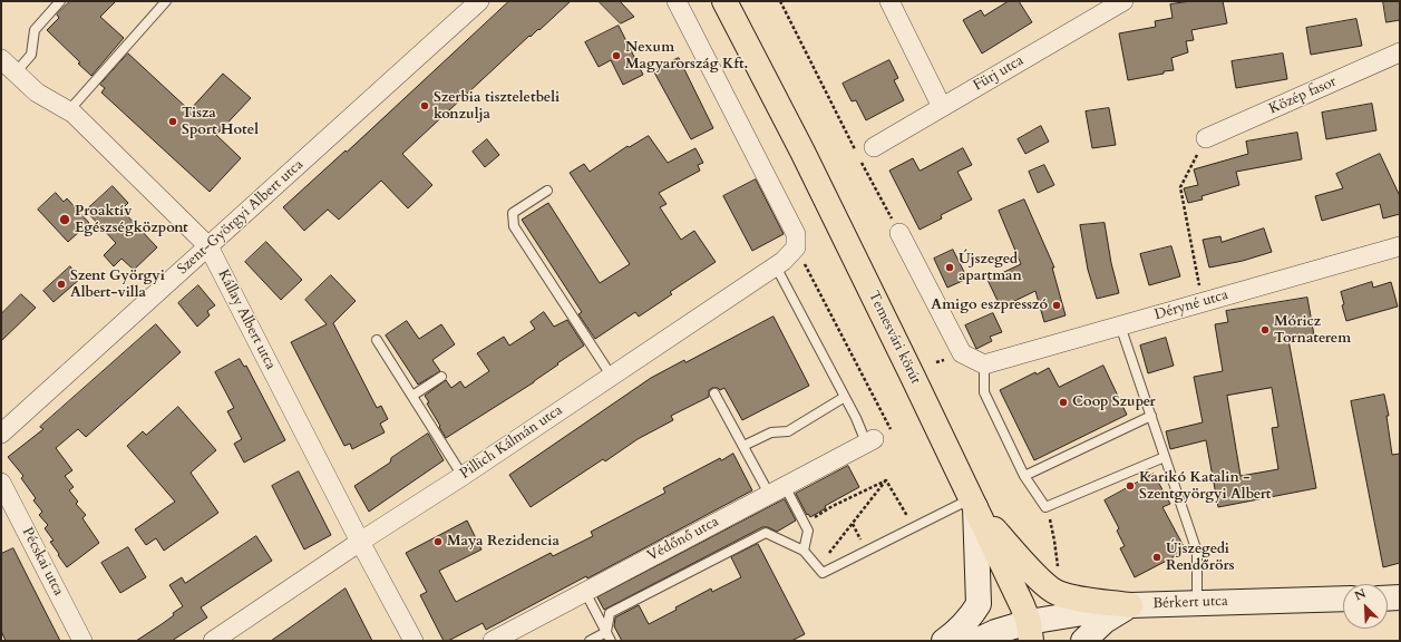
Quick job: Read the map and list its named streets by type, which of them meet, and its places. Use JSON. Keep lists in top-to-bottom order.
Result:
{
  "streets": {
    "main road": ["Temesvári körút"],
    "street": [
      "Fürj utca",
      "Közép fasor",
      "Szent-Györgyi Albert utca",
      "Déryné utca",
      "Kállay Albert utca",
      "Pillich Kálmán utca",
      "Védőnő utca",
      "Pécskai utca",
      "Bérkert utca"
    ]
  },
  "crossings": [
    ["Szent-Györgyi Albert utca", "Kállay Albert utca"],
    ["Kállay Albert utca", "Pillich Kálmán utca"],
    ["Temesvári körút", "Bérkert utca"]
  ],
  "places": [
    "Nexum Magyarország Kft.",
    "Szerbia tiszteletbeli konzulja",
    "Tisza Sport Hotel",
    "Proaktív Egészségközpont",
    "Újszeged apartman",
    "Szent Györgyi Albert-villa",
    "Amigo eszpresszó",
    "Móricz Tornaterem",
    "Coop Szuper",
    "Karikó Katalin - Szentgyörgyi Albert",
    "Maya Rezidencia",
    "Újszegedi Rendőrörs"
  ],
  "north": "top left"
}
